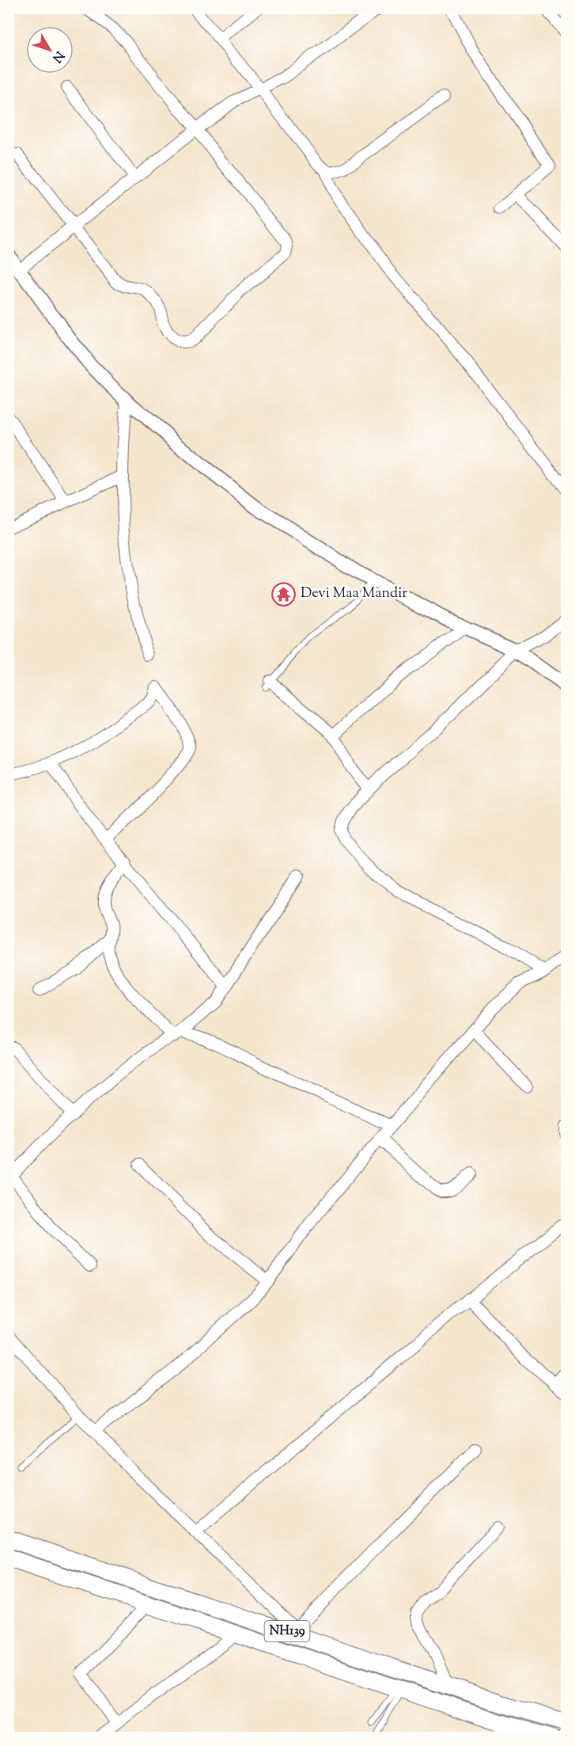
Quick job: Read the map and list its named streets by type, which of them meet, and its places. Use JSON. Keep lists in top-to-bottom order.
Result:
{
  "streets": {
    "highway": ["NH139"]
  },
  "places": {
    "temple": ["Devi Maa Mandir"]
  },
  "north": "bottom right"
}
